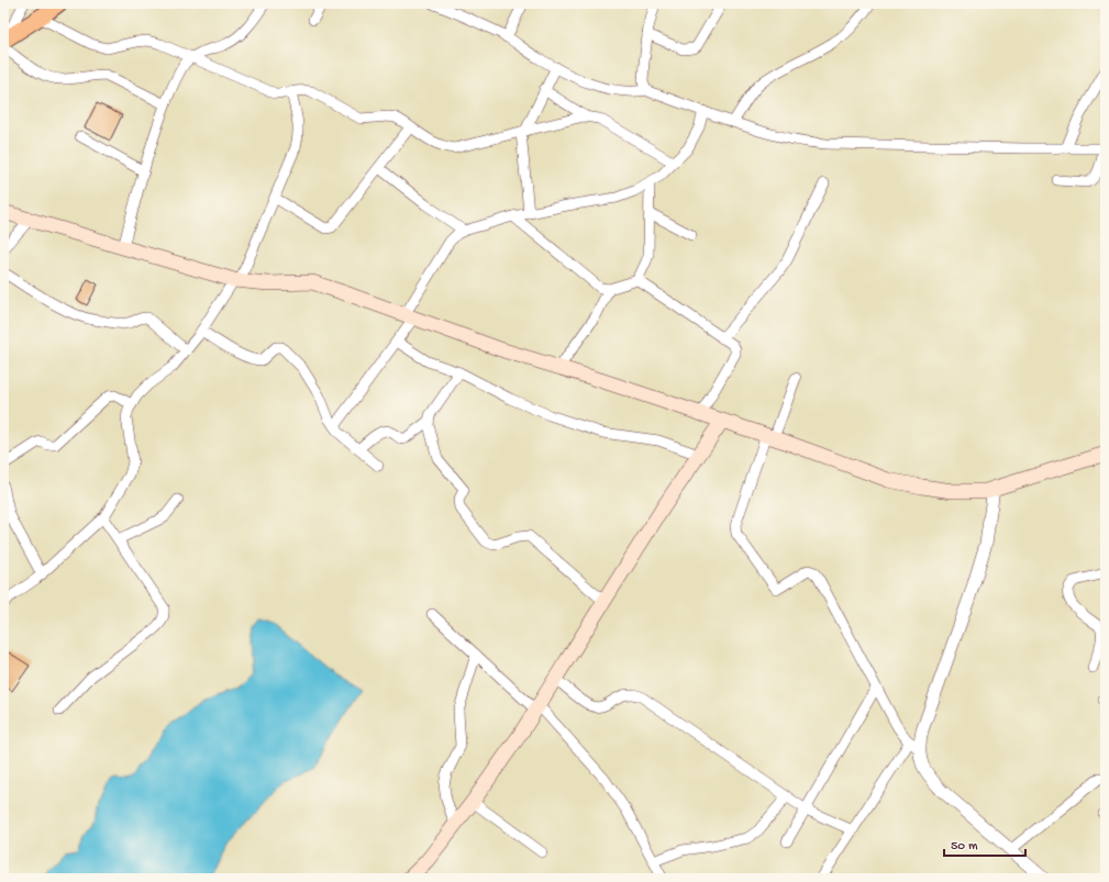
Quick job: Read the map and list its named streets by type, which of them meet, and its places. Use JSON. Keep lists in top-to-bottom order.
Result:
{
  "scale_bar": "50 m"
}
